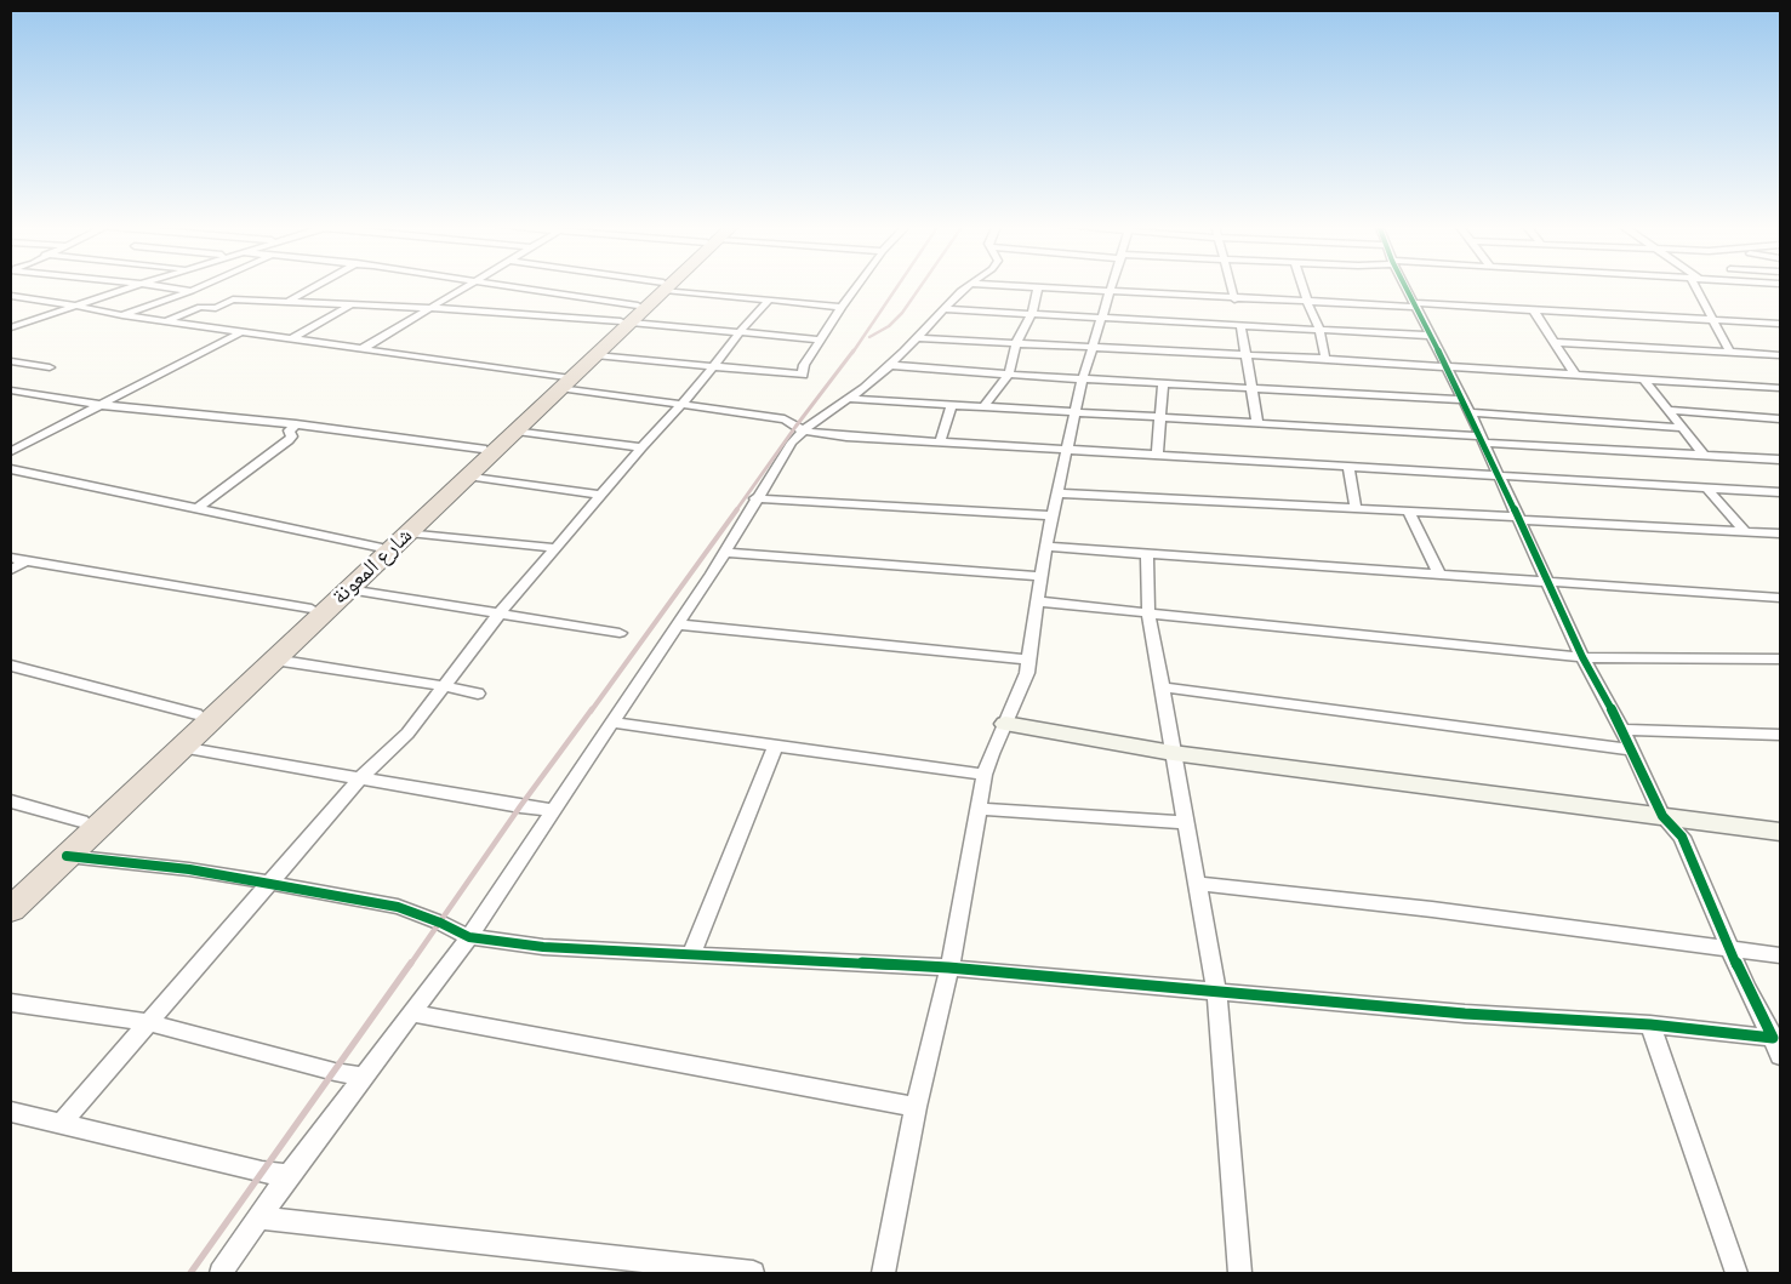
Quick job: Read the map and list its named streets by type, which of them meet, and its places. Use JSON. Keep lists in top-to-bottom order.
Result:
{
  "streets": {
    "highway": ["شارع المعونة"]
  }
}
